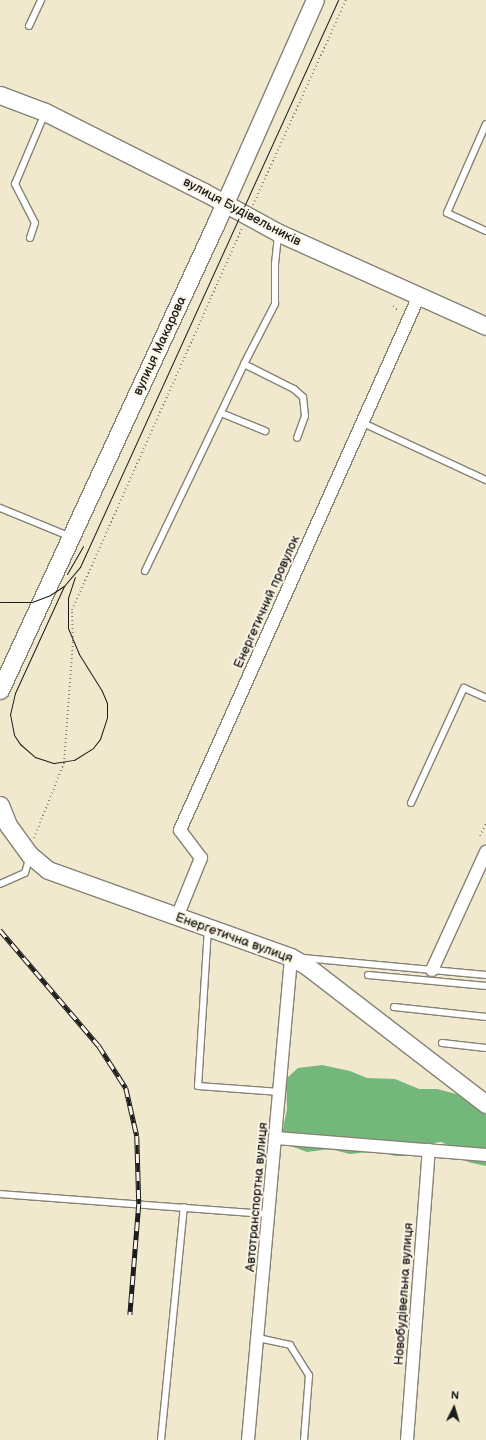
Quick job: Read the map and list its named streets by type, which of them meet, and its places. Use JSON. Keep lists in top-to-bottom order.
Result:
{
  "streets": {
    "main road": ["вулиця Будівельників", "вулиця Макарова", "Енергетична вулиця"],
    "street": ["Енергетичний провулок", "Автотранспортна вулиця", "Новобудівельна вулиця"]
  },
  "crossings": [
    ["вулиця Будівельників", "вулиця Макарова"],
    ["вулиця Будівельників", "Енергетичний провулок"],
    ["Енергетичний провулок", "Енергетична вулиця"],
    ["Енергетична вулиця", "Автотранспортна вулиця"]
  ],
  "north": "top"
}
